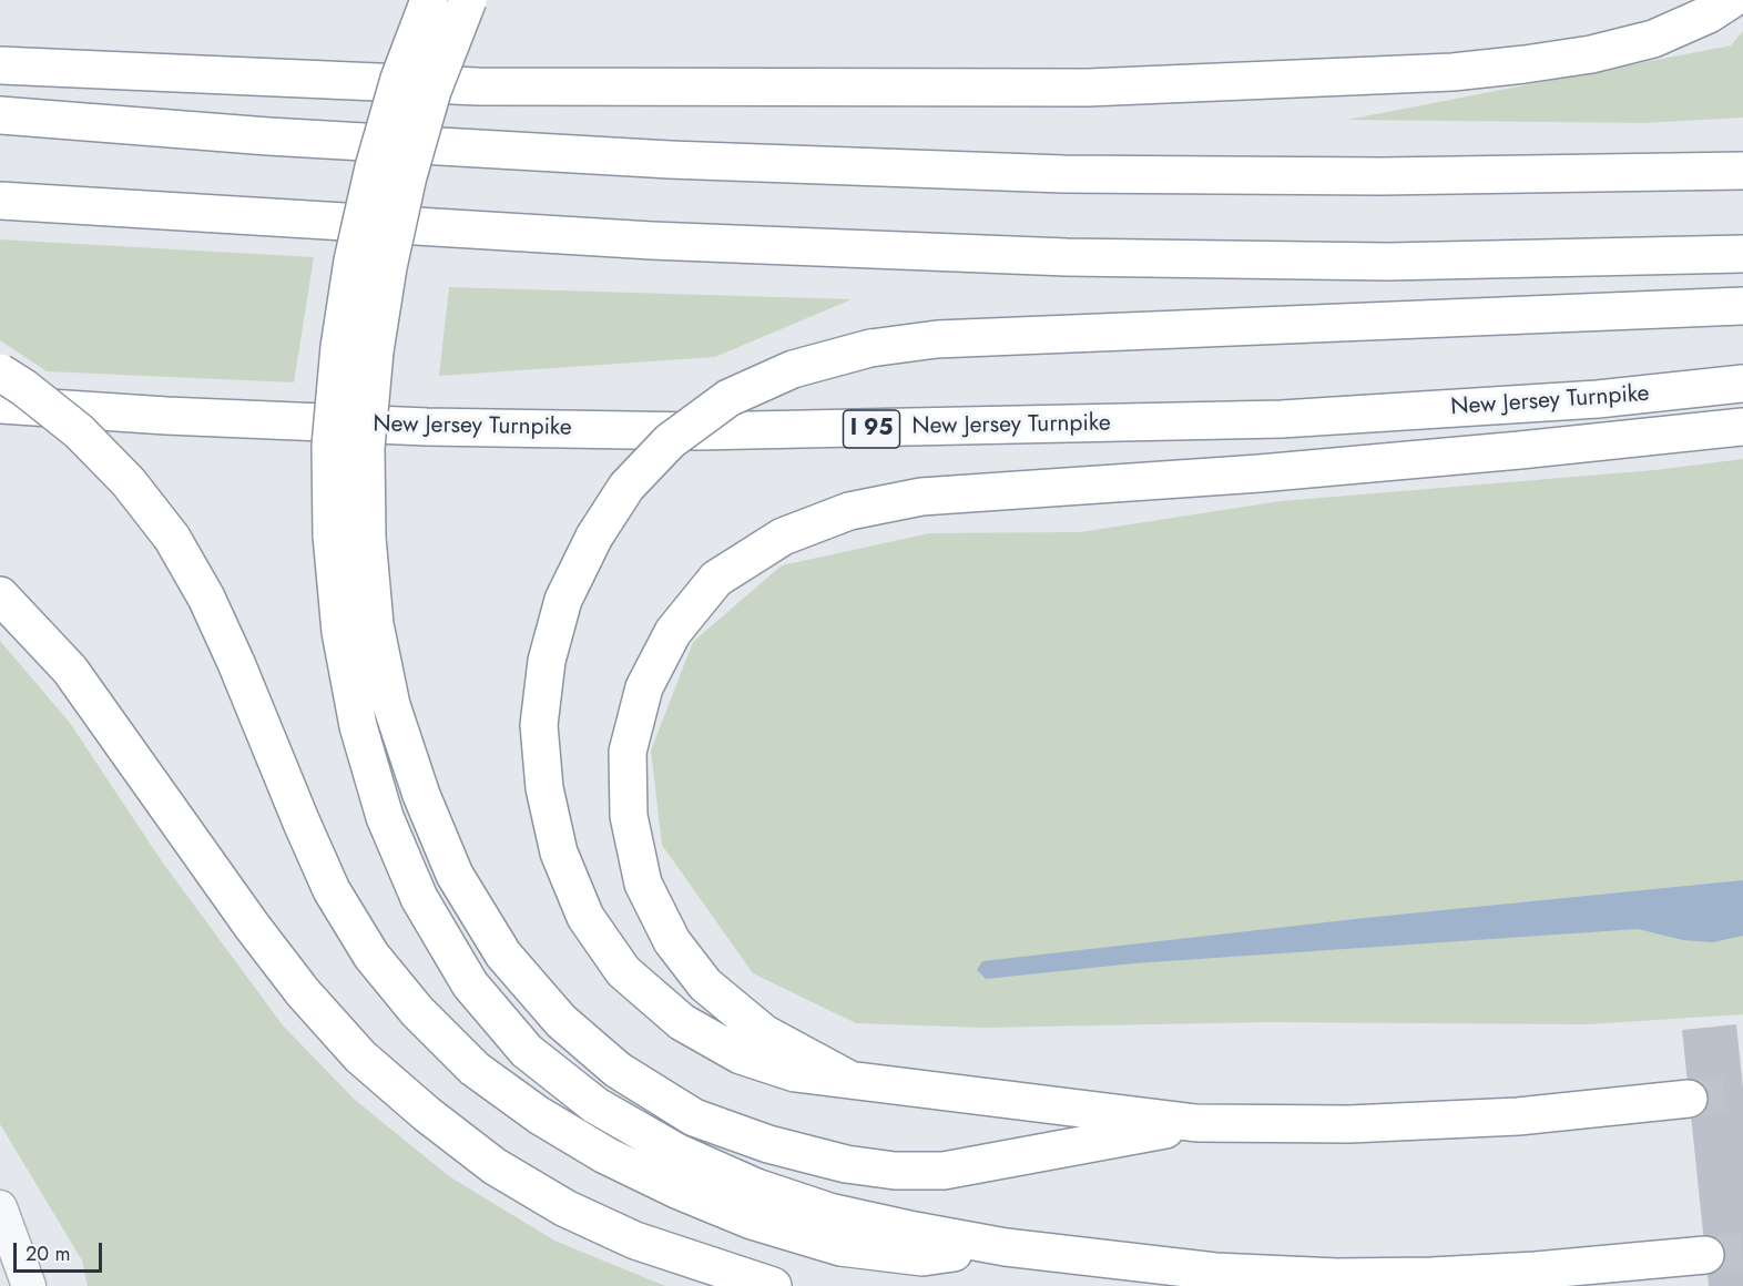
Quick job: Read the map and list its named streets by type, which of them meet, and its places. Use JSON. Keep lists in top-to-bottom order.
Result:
{
  "streets": {
    "highway": ["New Jersey Turnpike", "I 95"]
  },
  "scale_bar": "20 m"
}
